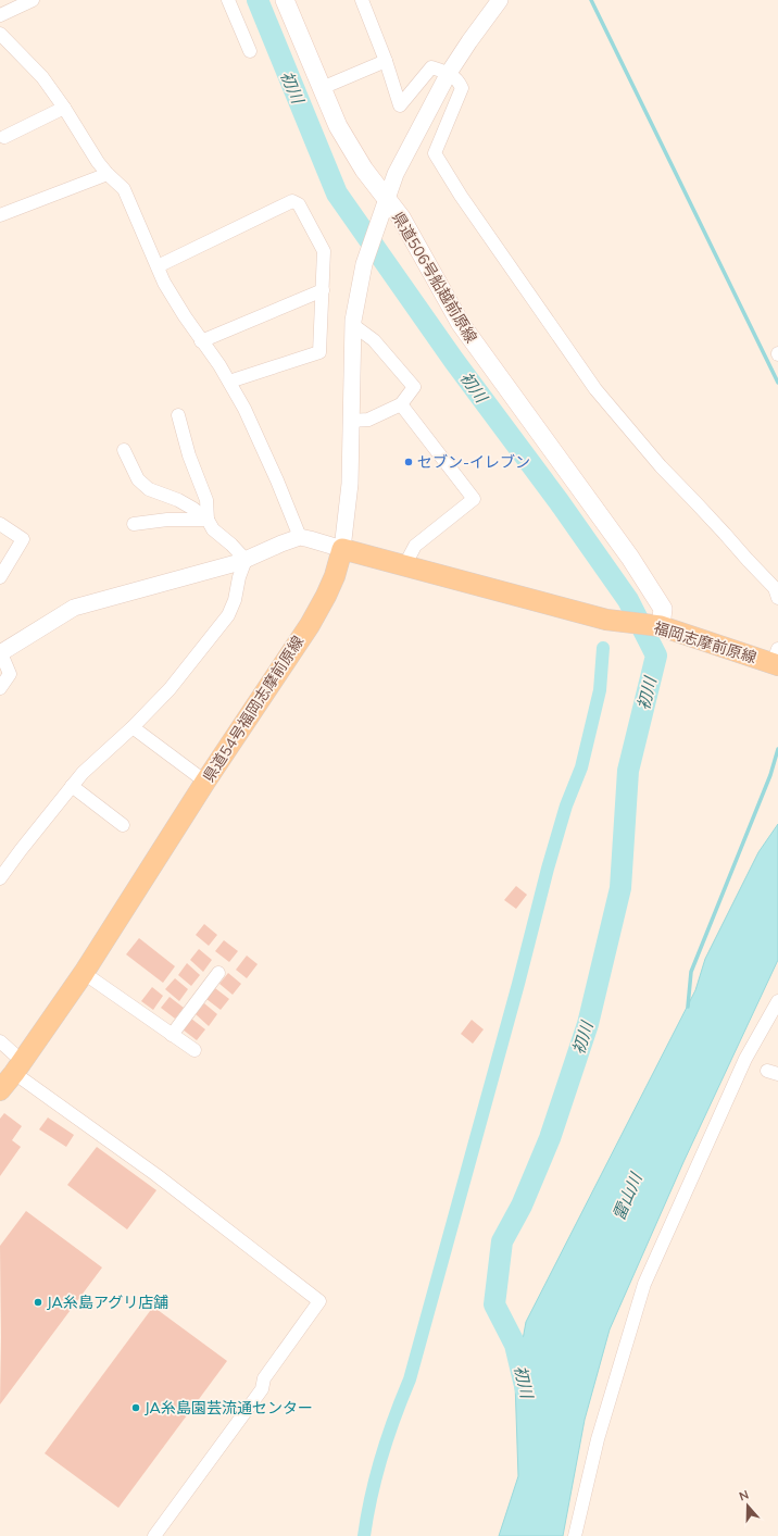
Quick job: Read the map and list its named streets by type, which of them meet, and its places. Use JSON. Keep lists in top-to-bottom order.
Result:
{
  "streets": {
    "main road": ["県道506号船越前原線", "福岡志摩前原線", "県道54号福岡志摩前原線"]
  },
  "crossings": [
    ["県道506号船越前原線", "福岡志摩前原線"]
  ],
  "water": ["初川", "雷山川"],
  "places": ["セブン-イレブン", "JA糸島アグリ店舗", "JA糸島園芸流通センター"],
  "north": "top"
}
